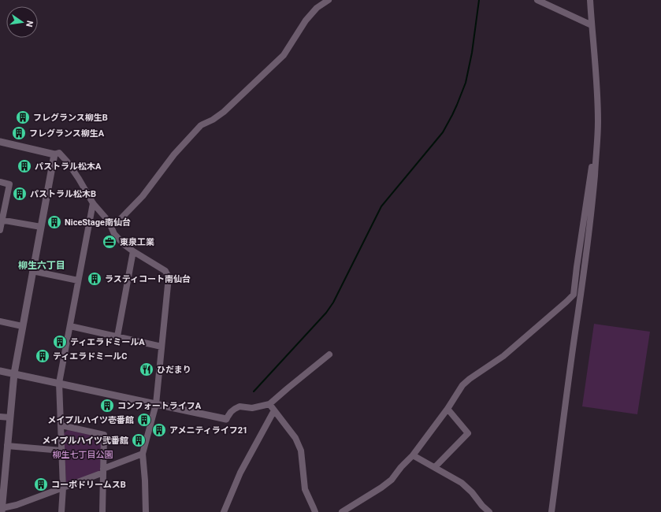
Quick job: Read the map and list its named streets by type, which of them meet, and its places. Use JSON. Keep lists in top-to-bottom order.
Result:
{
  "districts": ["柳生六丁目"],
  "parks": ["柳生七丁目公園"],
  "places": {
    "building": [
      "フレグランス柳生B",
      "フレグランス柳生A",
      "パストラル松木A",
      "パストラル松木B",
      "NiceStage南仙台",
      "ラスティコート南仙台",
      "ティエラドミールA",
      "ティエラドミールC",
      "コンフォートライフA",
      "メイプルハイツ壱番館",
      "アメニティライフ21",
      "メイプルハイツ弐番館",
      "コーポドリームスB"
    ],
    "office": ["東泉工業"],
    "restaurant": ["ひだまり"]
  },
  "north": "right"
}
